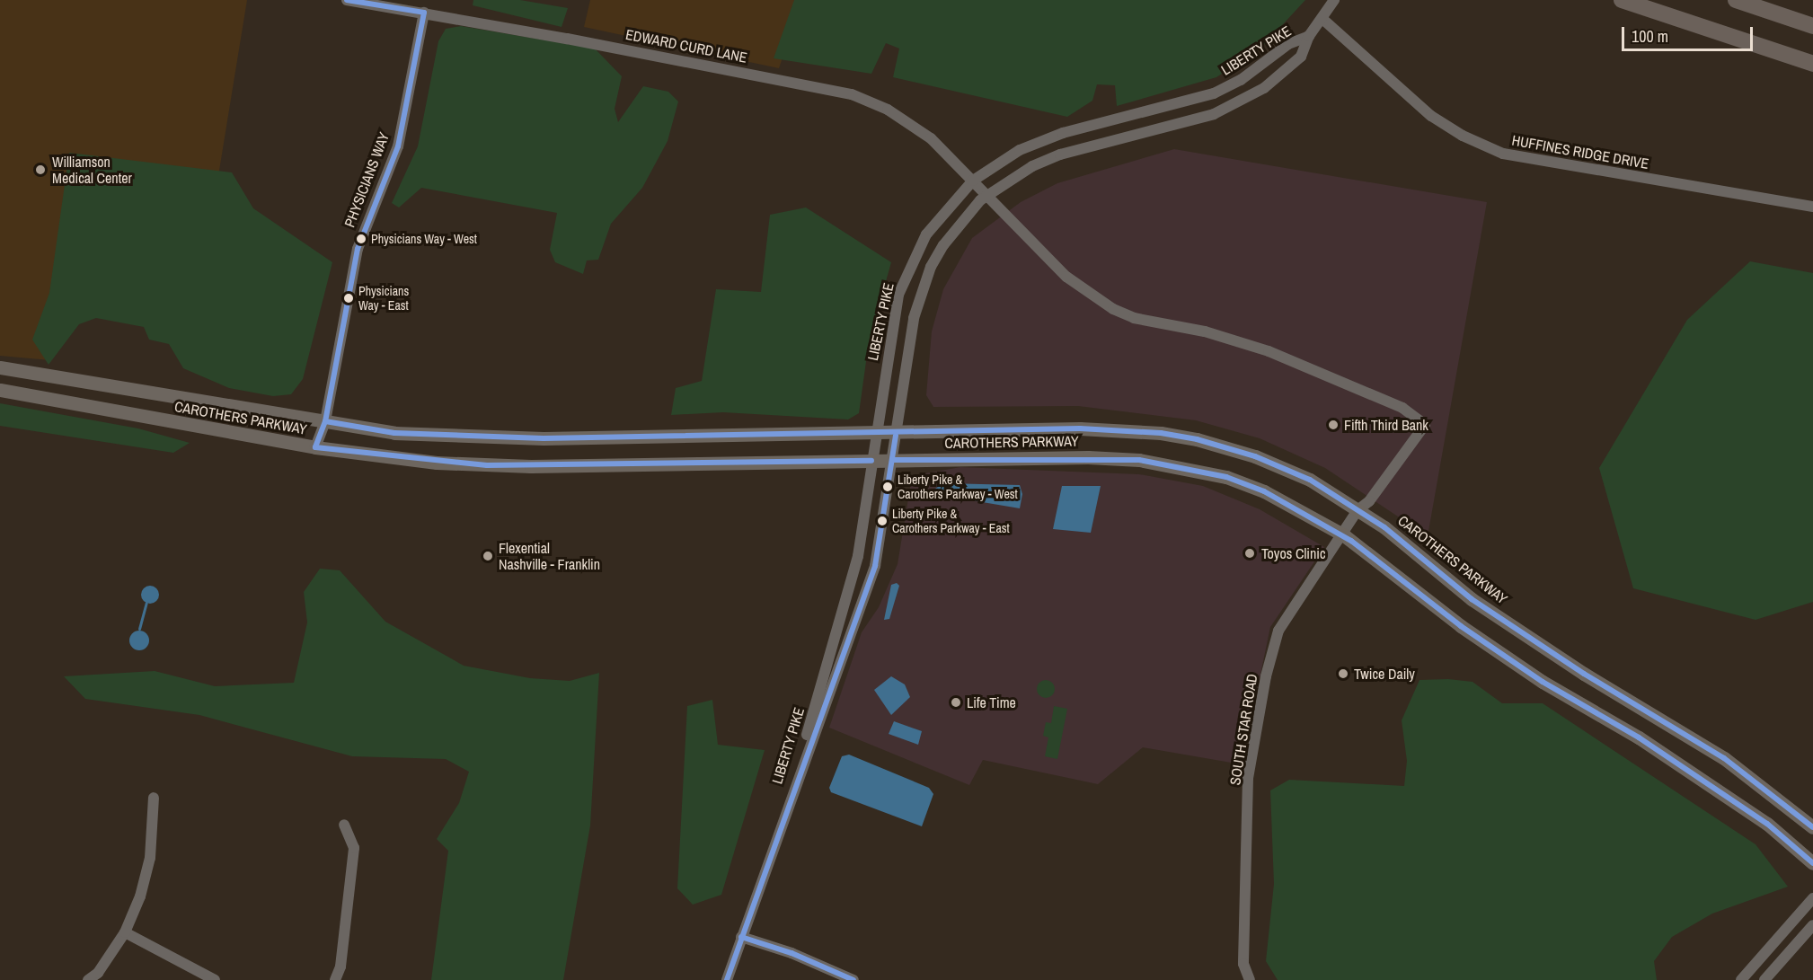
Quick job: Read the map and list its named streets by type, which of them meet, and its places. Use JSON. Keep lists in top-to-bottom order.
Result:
{
  "streets": {
    "main road": ["CAROTHERS PARKWAY"],
    "street": [
      "EDWARD CURD LANE",
      "LIBERTY PIKE",
      "HUFFINES RIDGE DRIVE",
      "PHYSICIANS WAY",
      "SOUTH STAR ROAD"
    ]
  },
  "crossings": [
    ["EDWARD CURD LANE", "LIBERTY PIKE"],
    ["EDWARD CURD LANE", "PHYSICIANS WAY"],
    ["EDWARD CURD LANE", "SOUTH STAR ROAD"],
    ["LIBERTY PIKE", "HUFFINES RIDGE DRIVE"],
    ["LIBERTY PIKE", "CAROTHERS PARKWAY"],
    ["PHYSICIANS WAY", "CAROTHERS PARKWAY"],
    ["CAROTHERS PARKWAY", "SOUTH STAR ROAD"]
  ],
  "places": [
    "Williamson Medical Center",
    "Physicians Way - West",
    "Physicians Way - East",
    "Fifth Third Bank",
    "Liberty Pike & Carothers Parkway - West",
    "Liberty Pike & Carothers Parkway - East",
    "Toyos Clinic",
    "Flexential Nashville - Franklin",
    "Twice Daily",
    "Life Time"
  ],
  "scale_bar": "100 m"
}
